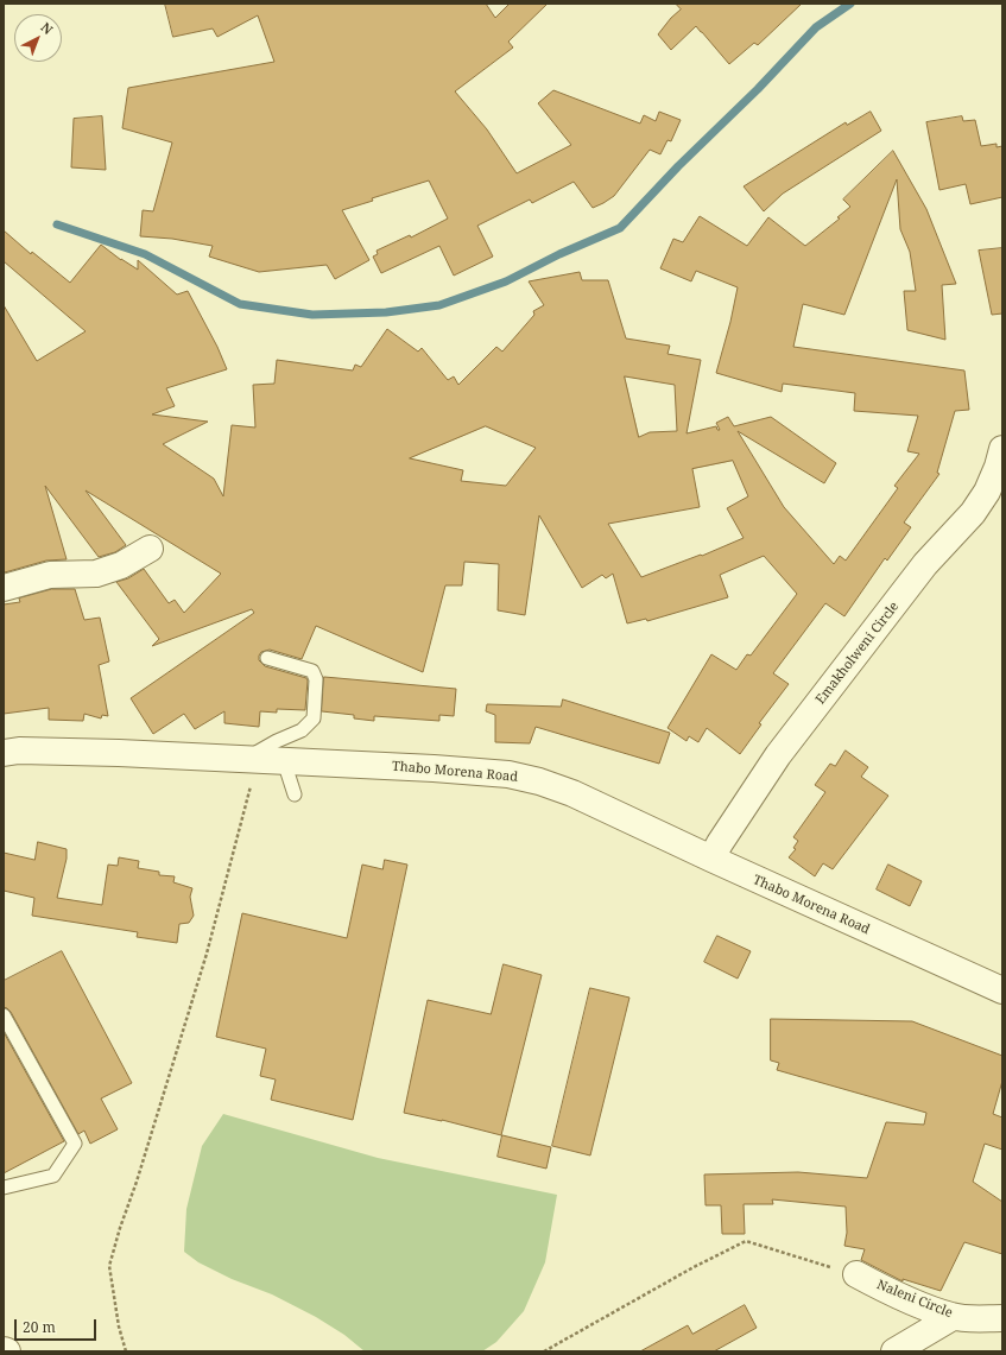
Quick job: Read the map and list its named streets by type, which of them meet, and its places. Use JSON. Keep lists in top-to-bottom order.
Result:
{
  "streets": {
    "street": ["Emakholweni Circle", "Thabo Morena Road", "Naleni Circle"]
  },
  "crossings": [
    ["Emakholweni Circle", "Thabo Morena Road"]
  ],
  "scale_bar": "20 m",
  "north": "top right"
}
